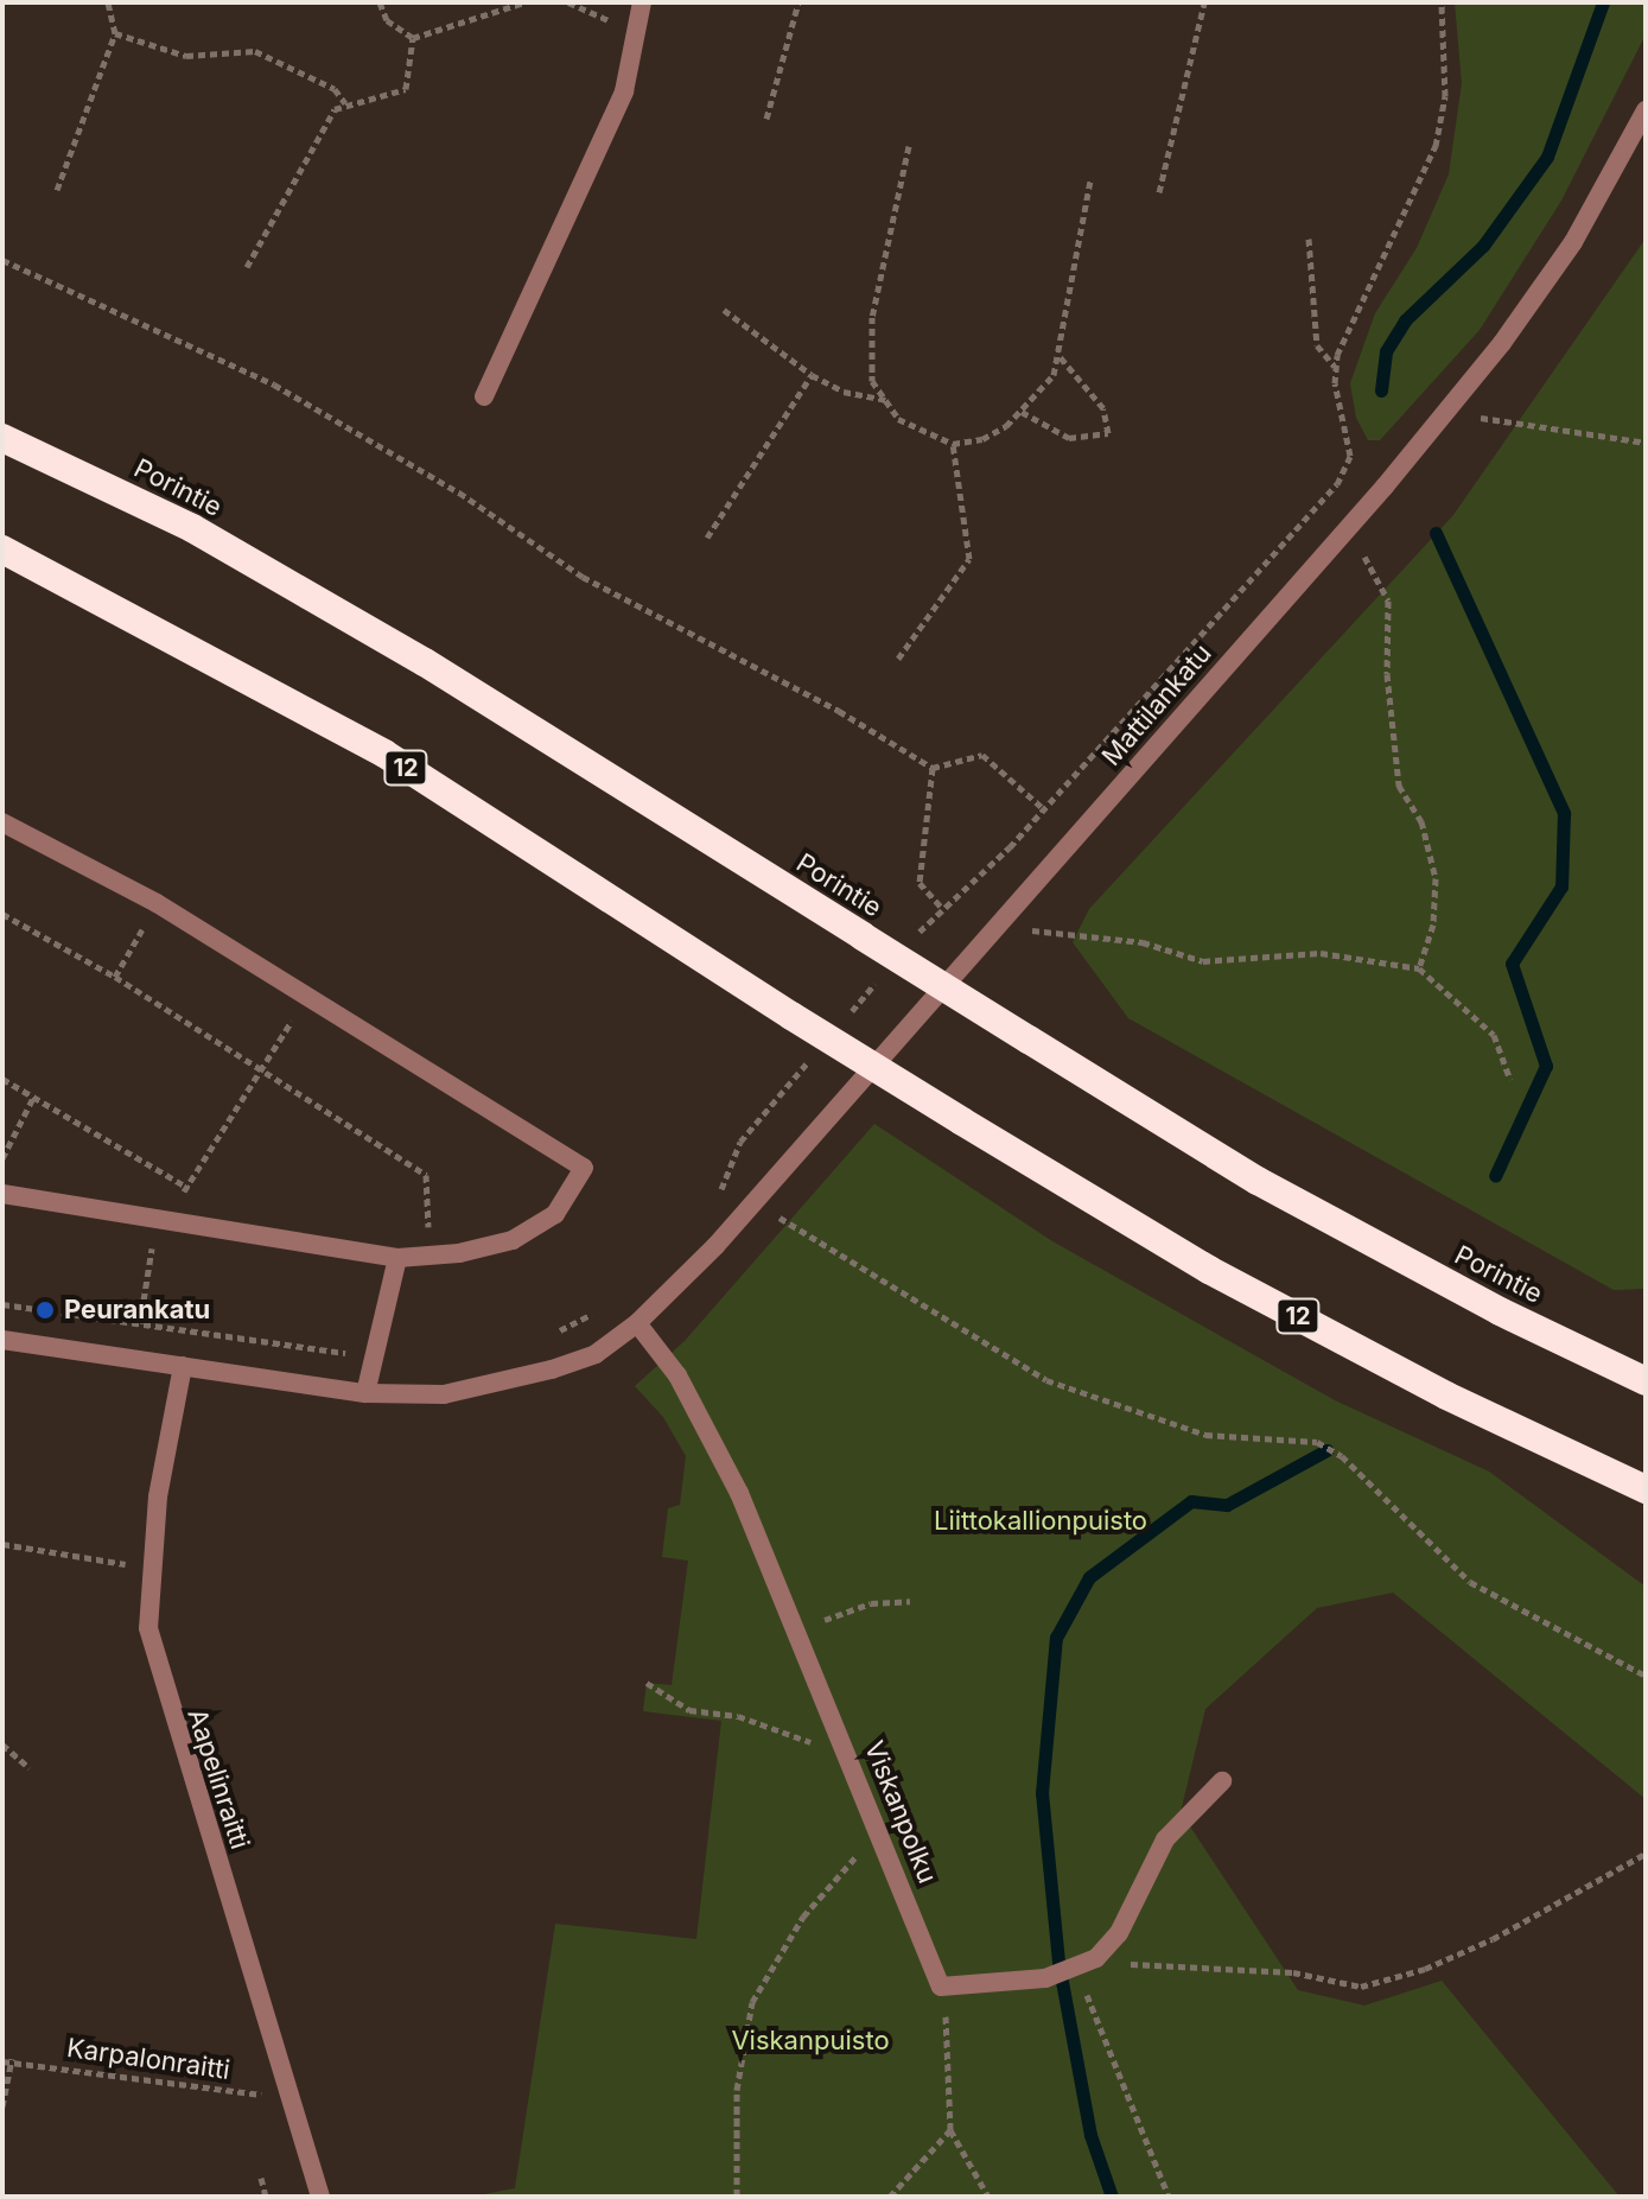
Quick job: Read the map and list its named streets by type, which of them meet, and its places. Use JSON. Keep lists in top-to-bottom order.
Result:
{
  "streets": {
    "highway": ["Porintie", "12"],
    "street": ["Mattilankatu", "Aapelinraitti", "Viskanpolku"],
    "path": ["Karpalonraitti"]
  },
  "crossings": [
    ["Mattilankatu", "Viskanpolku"],
    ["Aapelinraitti", "Karpalonraitti"]
  ],
  "parks": ["Liittokallionpuisto", "Viskanpuisto"],
  "places": ["Peurankatu"]
}
